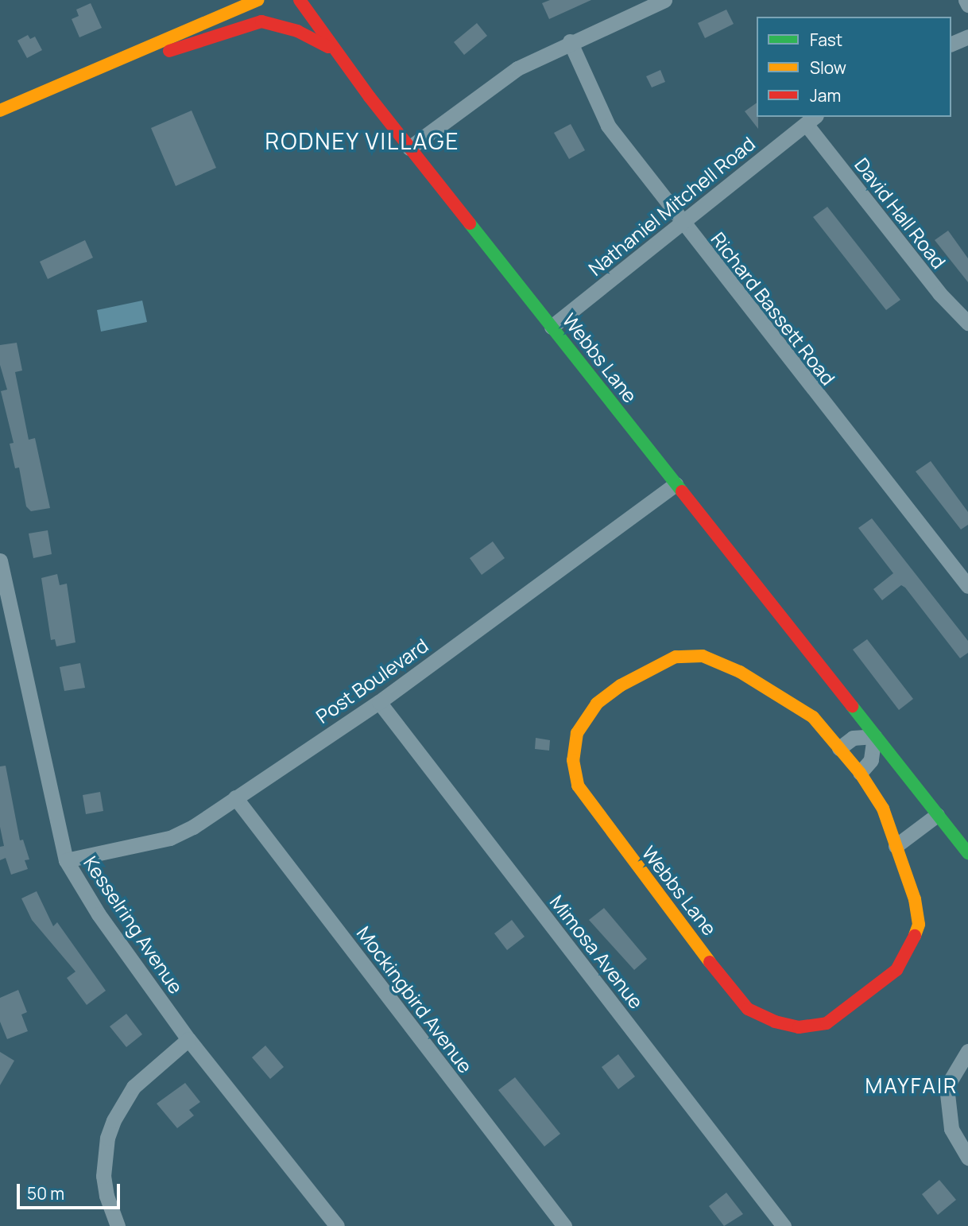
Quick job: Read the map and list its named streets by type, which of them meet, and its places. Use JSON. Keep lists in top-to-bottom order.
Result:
{
  "streets": {
    "street": [
      "Nathaniel Mitchell Road",
      "David Hall Road",
      "Richard Bassett Road",
      "Webbs Lane",
      "Post Boulevard",
      "Kesselring Avenue",
      "Mimosa Avenue",
      "Mockingbird Avenue"
    ]
  },
  "crossings": [
    ["Nathaniel Mitchell Road", "David Hall Road"],
    ["Nathaniel Mitchell Road", "Richard Bassett Road"],
    ["Nathaniel Mitchell Road", "Webbs Lane"],
    ["Webbs Lane", "Post Boulevard"],
    ["Post Boulevard", "Kesselring Avenue"],
    ["Post Boulevard", "Mimosa Avenue"],
    ["Post Boulevard", "Mockingbird Avenue"]
  ],
  "districts": ["RODNEY VILLAGE", "MAYFAIR"],
  "legend": ["Fast", "Slow", "Jam"],
  "scale_bar": "50 m"
}
